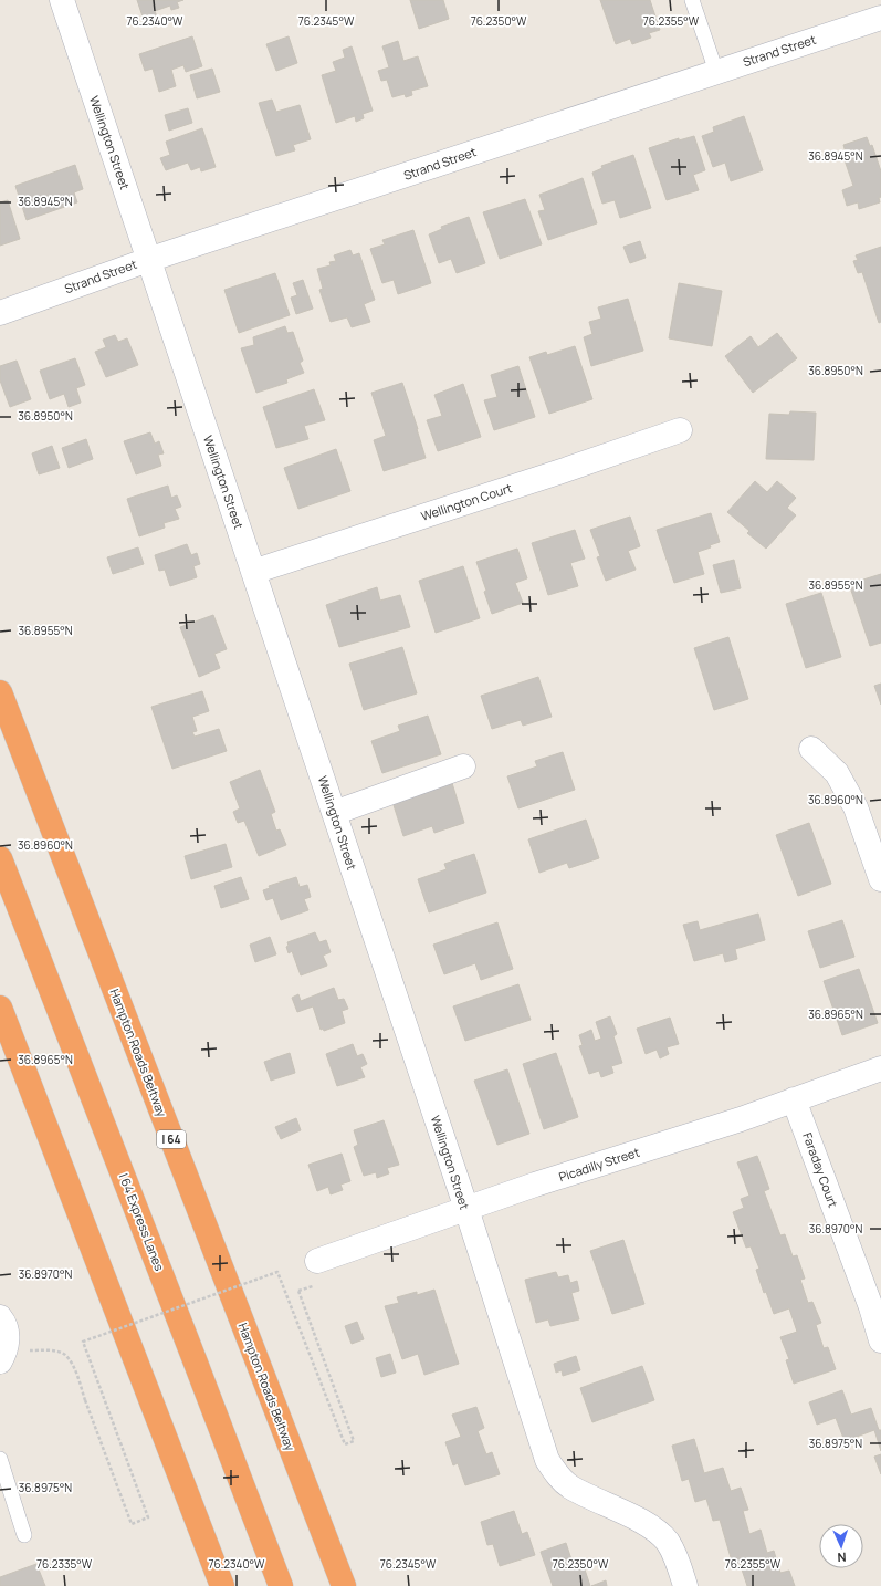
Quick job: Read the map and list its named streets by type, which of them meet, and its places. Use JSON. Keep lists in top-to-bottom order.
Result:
{
  "streets": {
    "highway": ["Hampton Roads Beltway", "I 64", "I 64 Express Lanes"],
    "street": [
      "Strand Street",
      "Wellington Street",
      "Wellington Court",
      "Picadilly Street",
      "Faraday Court"
    ]
  },
  "crossings": [
    ["Strand Street", "Wellington Street"],
    ["Wellington Street", "Wellington Court"],
    ["Wellington Street", "Picadilly Street"],
    ["Picadilly Street", "Faraday Court"]
  ],
  "north": "bottom",
  "coordinates": [
    "76.2340°W",
    "76.2345°W",
    "76.2350°W",
    "76.2355°W",
    "36.8945°N",
    "36.8950°N",
    "36.8955°N",
    "36.8960°N",
    "36.8965°N",
    "36.8970°N",
    "36.8975°N",
    "76.2335°W"
  ]
}
